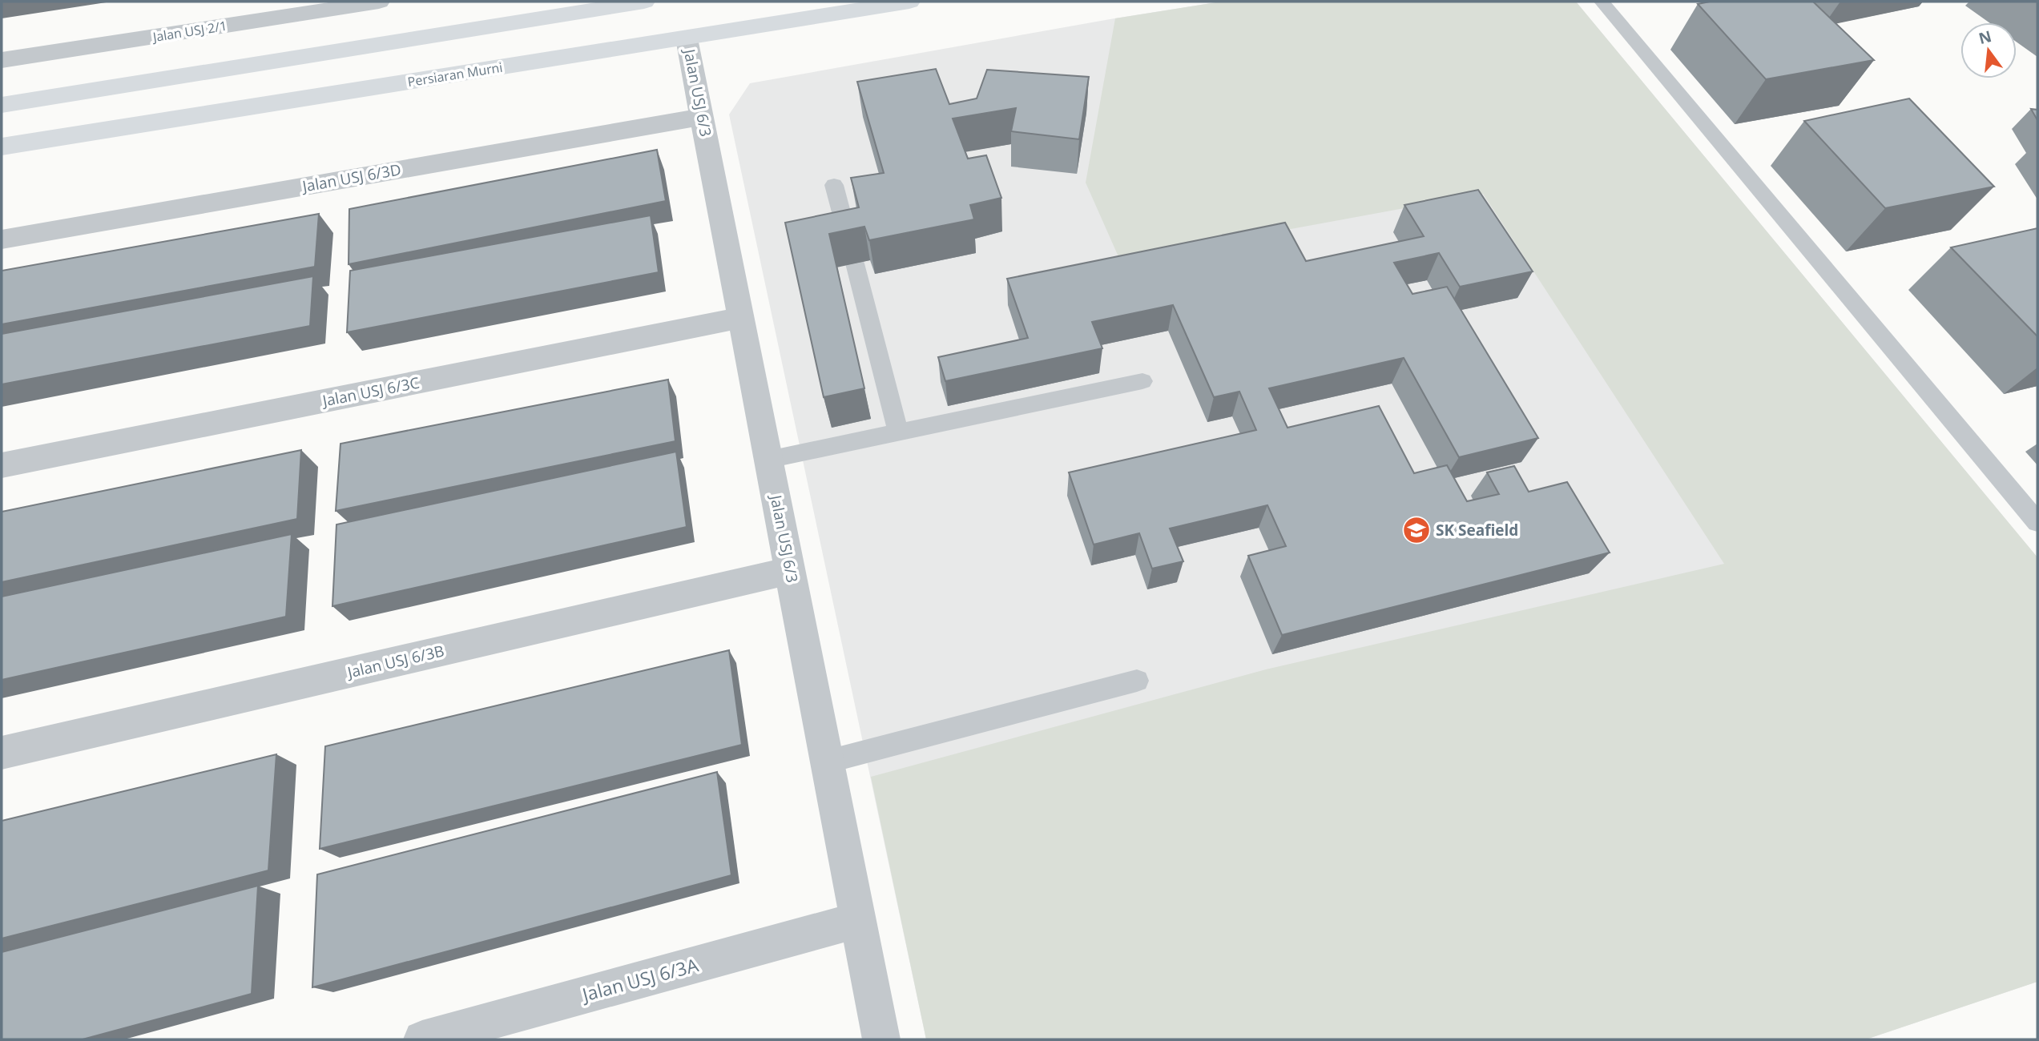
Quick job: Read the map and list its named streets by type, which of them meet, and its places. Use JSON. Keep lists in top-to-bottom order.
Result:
{
  "streets": {
    "main road": ["Persiaran Murni"],
    "street": [
      "Jalan USJ 2/1",
      "Jalan USJ 6/3",
      "Jalan USJ 6/3D",
      "Jalan USJ 6/3C",
      "Jalan USJ 6/3B",
      "Jalan USJ 6/3A"
    ]
  },
  "crossings": [
    ["Persiaran Murni", "Jalan USJ 6/3"],
    ["Jalan USJ 6/3", "Jalan USJ 6/3D"],
    ["Jalan USJ 6/3", "Jalan USJ 6/3C"],
    ["Jalan USJ 6/3", "Jalan USJ 6/3B"],
    ["Jalan USJ 6/3", "Jalan USJ 6/3A"]
  ],
  "places": {
    "school or university": ["SK Seafield"]
  },
  "north": "top"
}
